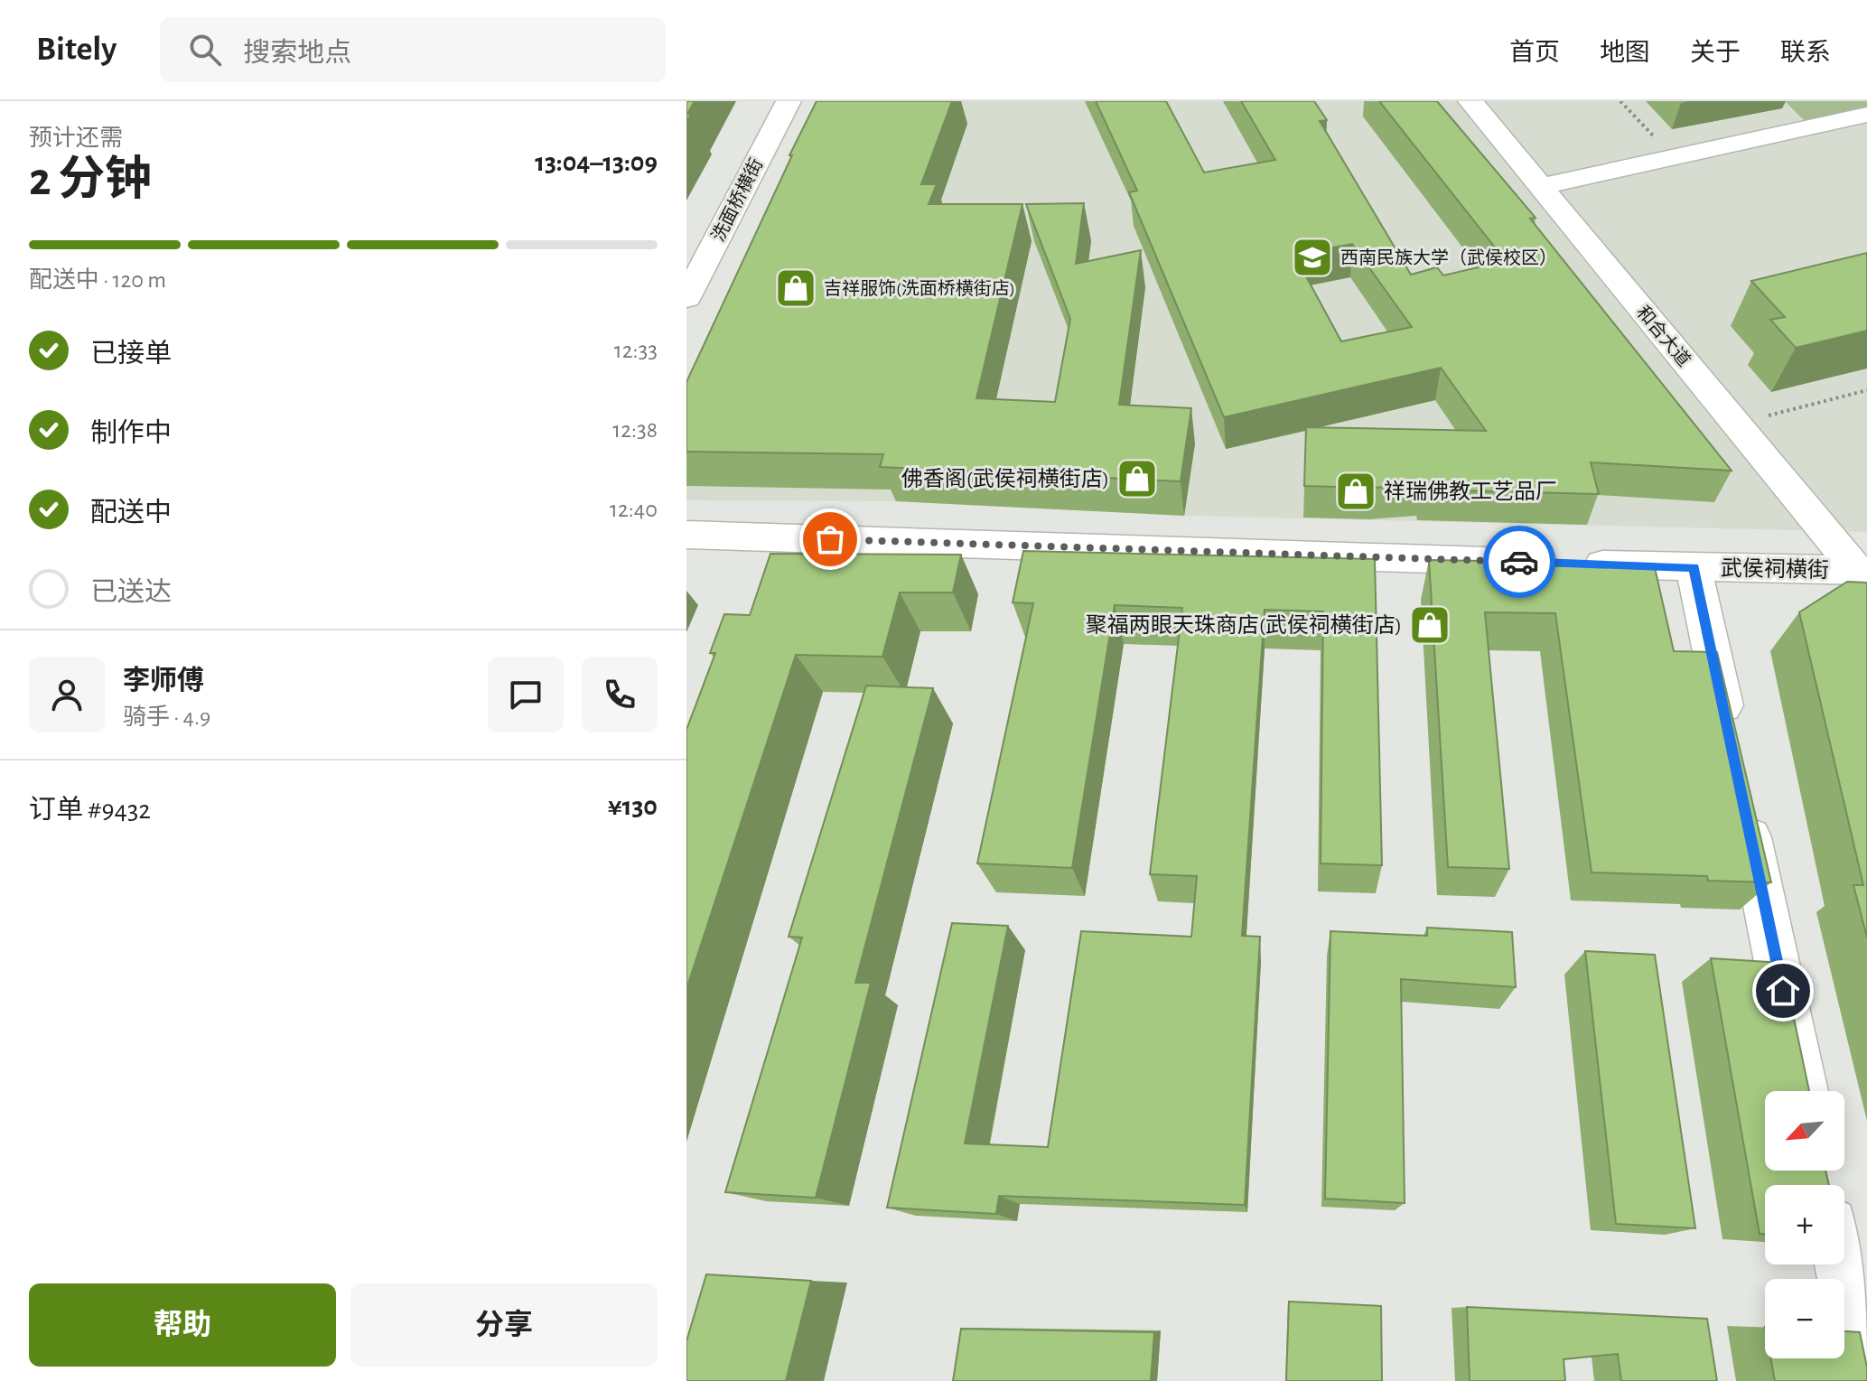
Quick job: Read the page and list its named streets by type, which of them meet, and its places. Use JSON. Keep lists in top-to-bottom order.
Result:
{
  "streets": {
    "street": ["洗面桥横街", "和合大道", "武侯祠横街"]
  },
  "crossings": [
    ["和合大道", "武侯祠横街"]
  ],
  "places": {
    "school or university": ["西南民族大学（武侯校区）"],
    "shop": [
      "吉祥服饰(洗面桥横街店)",
      "佛香阁(武侯祠横街店)",
      "祥瑞佛教工艺品厂",
      "聚福两眼天珠商店(武侯祠横街店)"
    ]
  },
  "north": "bottom left",
  "page": {
    "header": "Bitely",
    "search": "搜索地点",
    "nav": [
      "首页",
      "地图",
      "关于",
      "联系"
    ],
    "heading": ["2 分钟", "预计还需", "13:04–13:09"],
    "panel": [
      "李师傅",
      "骑手 · 4.9",
      "订单 #9432",
      "¥130"
    ],
    "bar": "配送中 · 120 m",
    "list": [
      ["已接单", "12:33"],
      ["制作中", "12:38"],
      ["配送中", "12:40"],
      "已送达"
    ],
    "map_buttons": ["+", "−"],
    "buttons": ["帮助", "分享"]
  }
}
